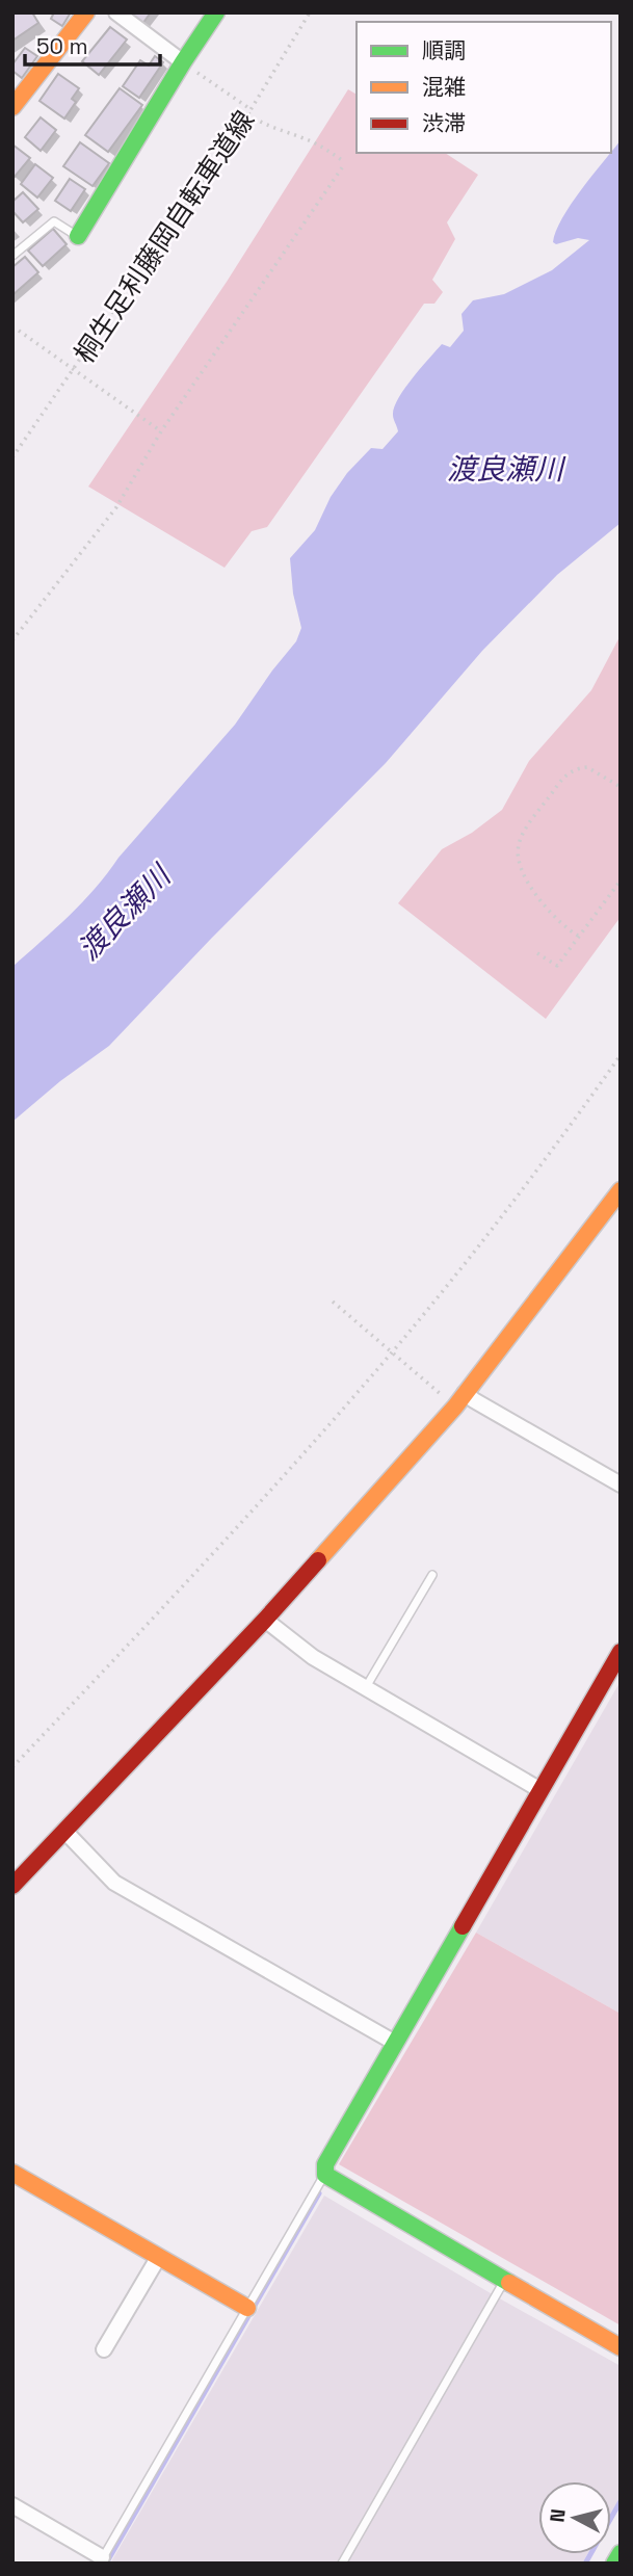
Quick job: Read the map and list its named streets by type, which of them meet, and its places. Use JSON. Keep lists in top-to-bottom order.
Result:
{
  "streets": {
    "path": ["桐生足利藤岡自転車道線"]
  },
  "water": ["渡良瀬川"],
  "legend": ["順調", "混雑", "渋滞"],
  "scale_bar": "50 m",
  "north": "left"
}
